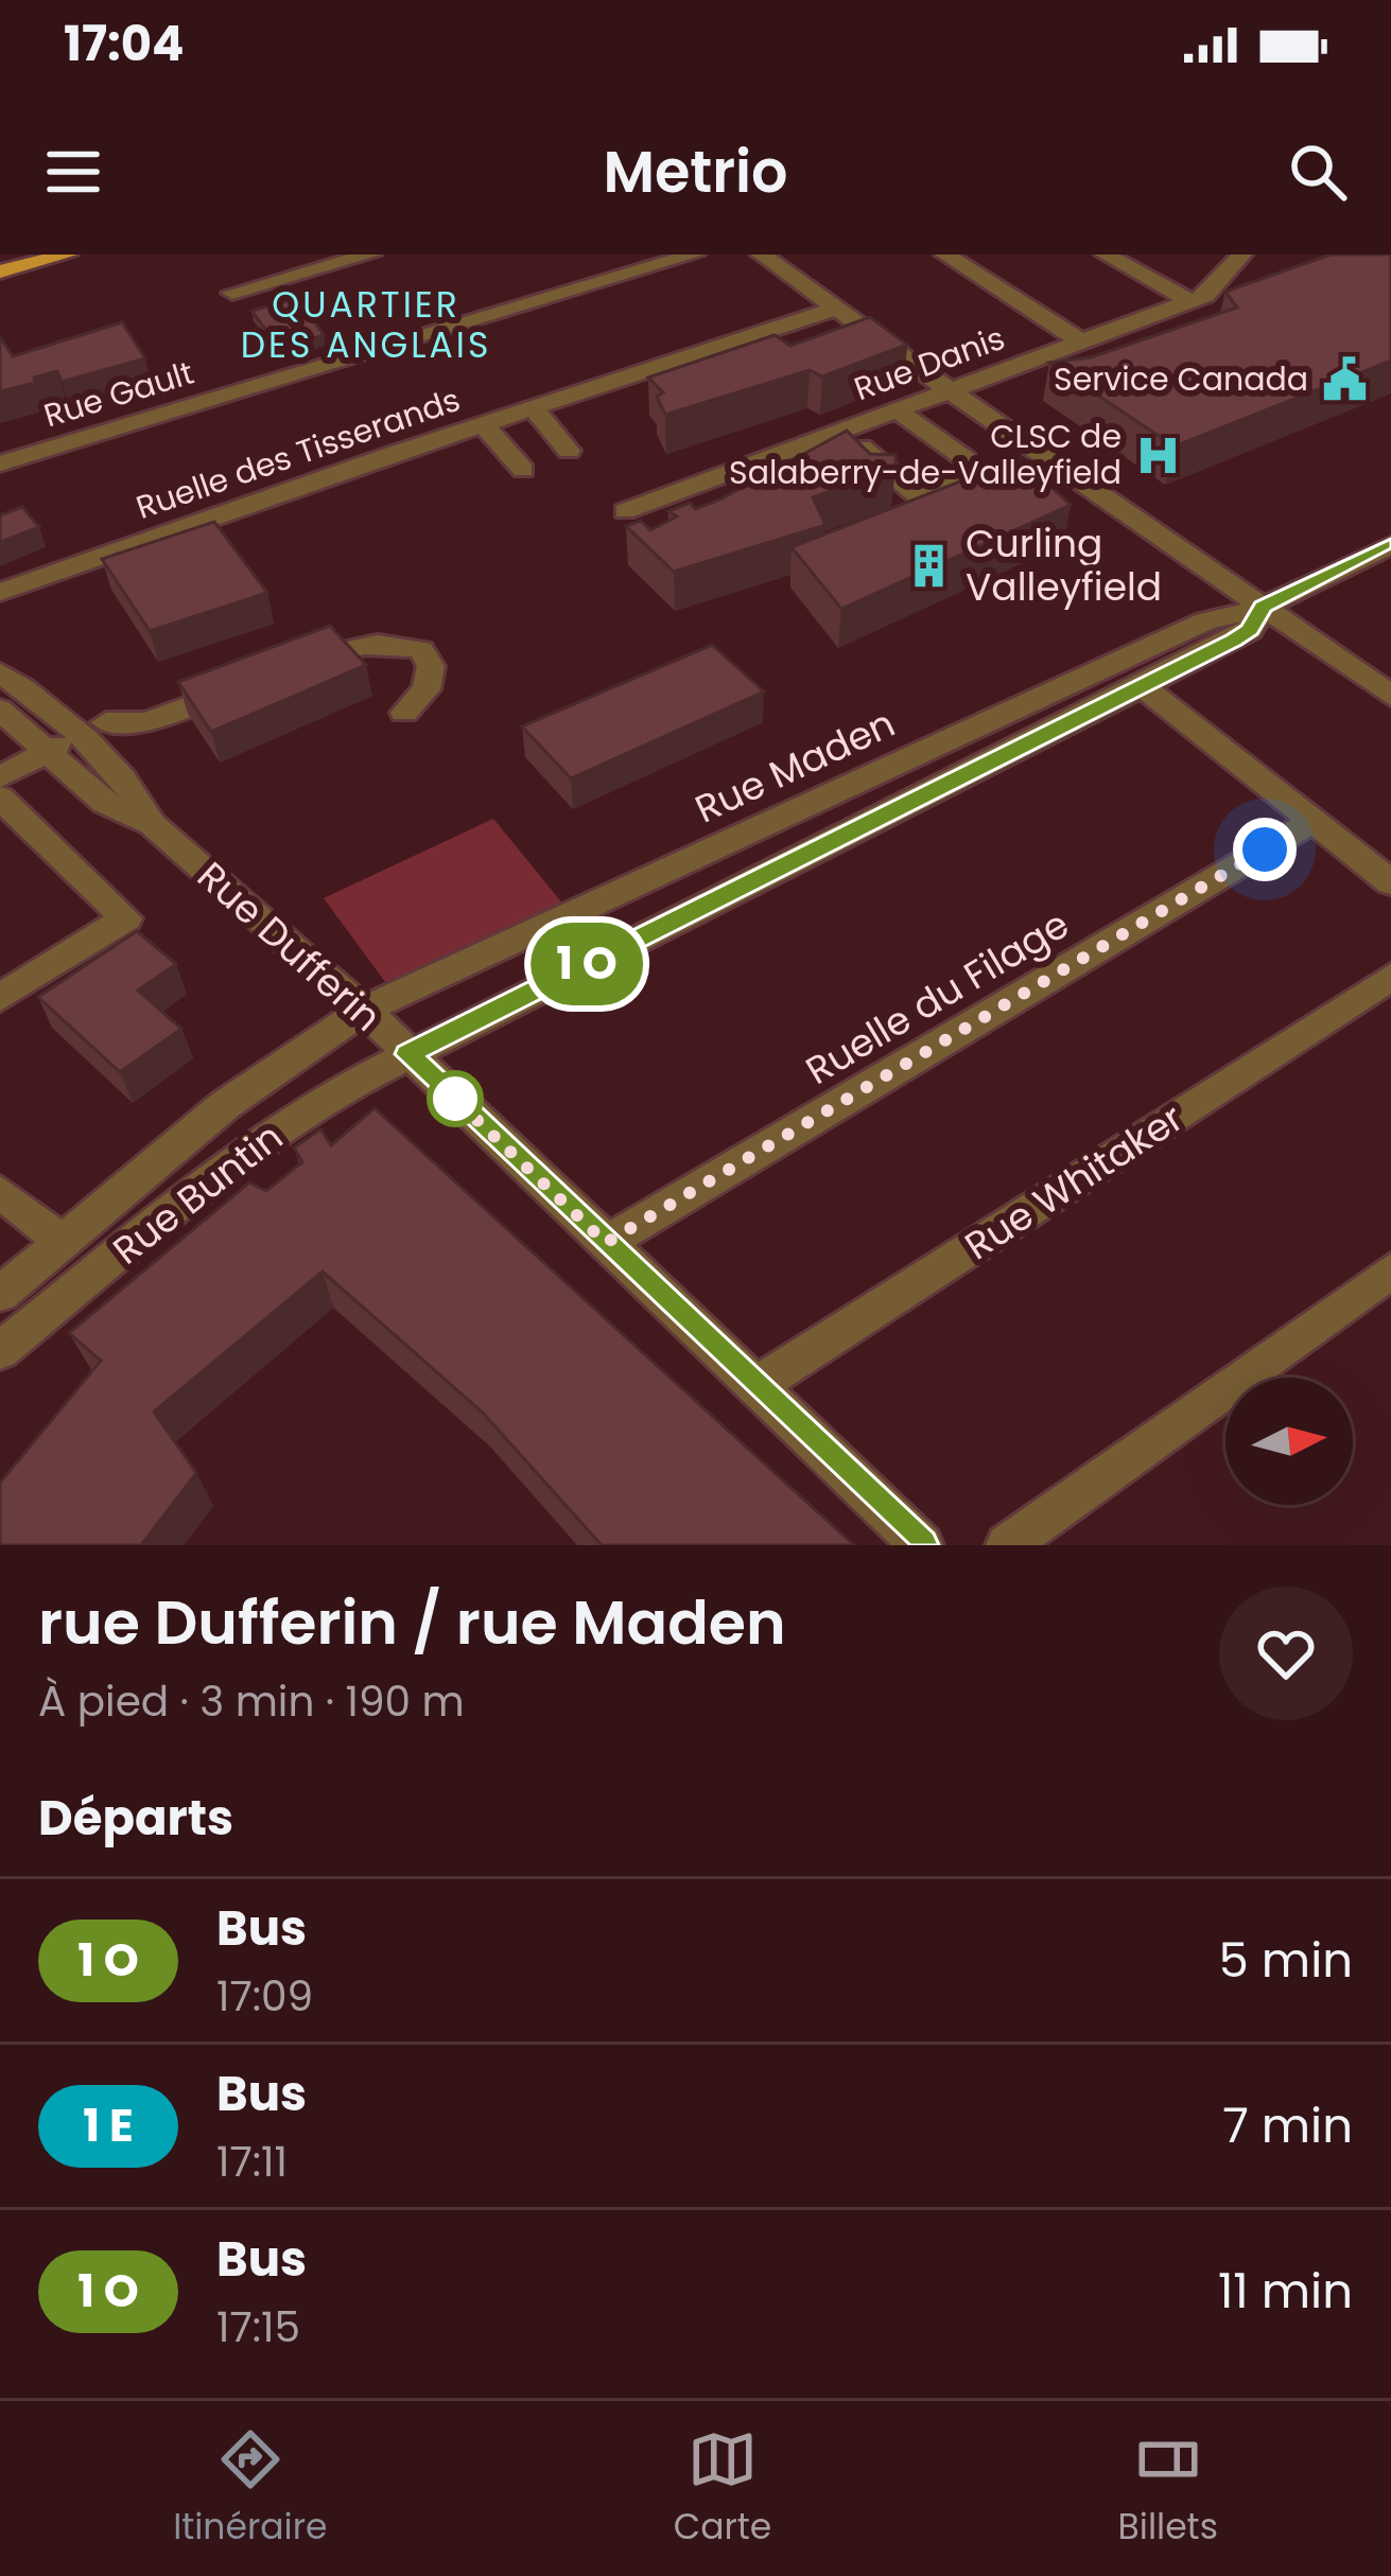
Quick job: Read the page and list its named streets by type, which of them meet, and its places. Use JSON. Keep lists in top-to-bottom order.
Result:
{
  "streets": {
    "street": [
      "Rue Danis",
      "Rue Gault",
      "Ruelle des Tisserands",
      "Rue Maden",
      "Rue Dufferin",
      "Ruelle du Filage",
      "Rue Whitaker",
      "Rue Buntin"
    ]
  },
  "crossings": [
    ["Rue Maden", "Rue Dufferin"],
    ["Rue Maden", "Rue Buntin"],
    ["Rue Dufferin", "Ruelle du Filage"],
    ["Rue Dufferin", "Rue Whitaker"],
    ["Rue Dufferin", "Rue Buntin"]
  ],
  "districts": ["QUARTIER DES ANGLAIS"],
  "places": {
    "public building": ["Service Canada"],
    "hospital": ["CLSC de Salaberry-de-Valleyfield"],
    "building": ["Curling Valleyfield"]
  },
  "north": "right",
  "page": {
    "status": "17:04",
    "header": "Metrio",
    "on_map": "1 O",
    "heading": [
      ["rue Dufferin / rue Maden", "À pied · 3 min · 190 m"],
      "Départs"
    ],
    "list": [
      {
        "mark": "1 O",
        "name": "Bus",
        "note": "17:09",
        "value": "5 min"
      },
      {
        "mark": "1 E",
        "name": "Bus",
        "note": "17:11",
        "value": "7 min"
      },
      {
        "mark": "1 O",
        "name": "Bus",
        "note": "17:15",
        "value": "11 min"
      }
    ],
    "tabs": ["Itinéraire", "Carte", "Billets"]
  }
}
